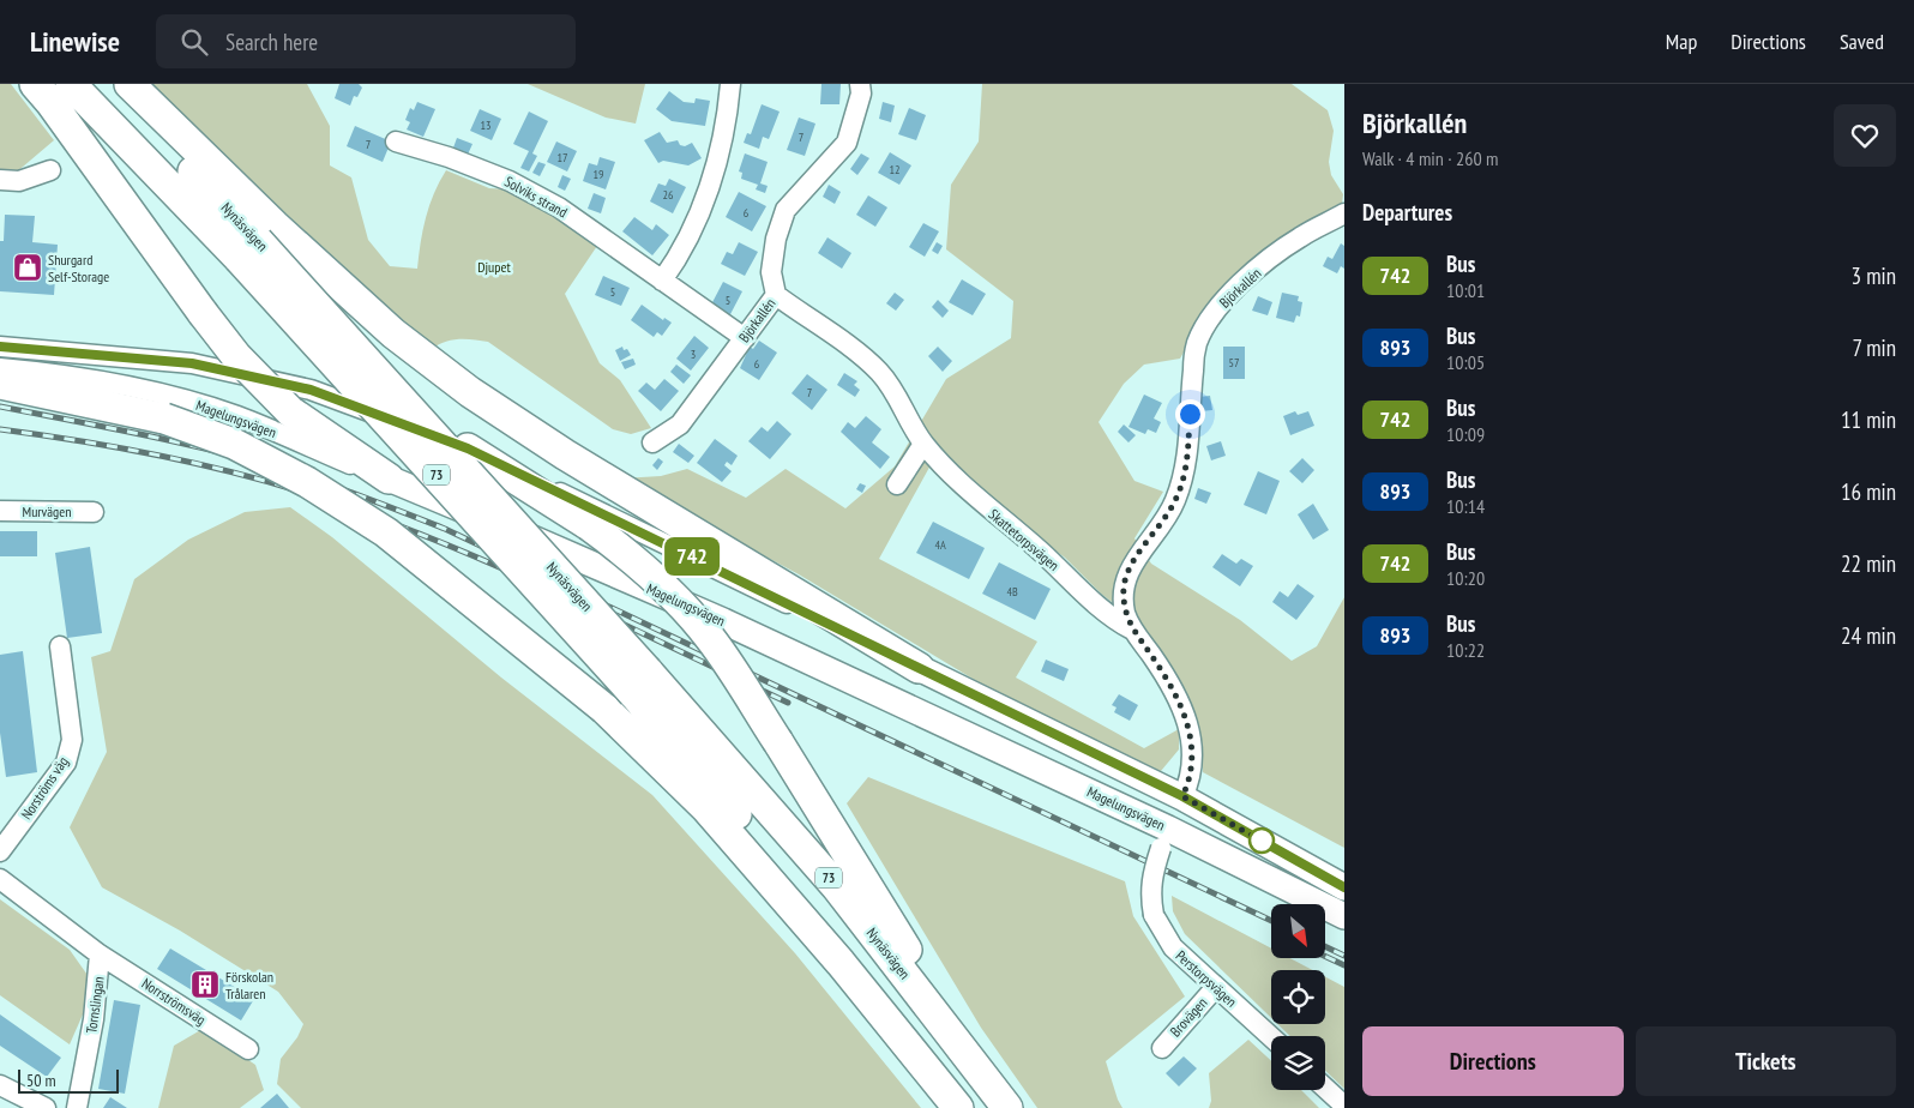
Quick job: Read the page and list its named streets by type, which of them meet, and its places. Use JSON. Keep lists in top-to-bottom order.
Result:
{
  "streets": {
    "highway": ["Nynäsvägen", "73"],
    "main road": ["Magelungsvägen"],
    "street": [
      "Solviks strand",
      "Björkallén",
      "Murvägen",
      "Skattetorpsvägen",
      "Norströms väg",
      "Perstorpsvägen",
      "Norrströmsväg",
      "Tornslingan",
      "Brovägen"
    ]
  },
  "crossings": [
    ["Solviks strand", "Björkallén"],
    ["Björkallén", "Skattetorpsvägen"],
    ["Magelungsvägen", "Perstorpsvägen"],
    ["Perstorpsvägen", "Brovägen"],
    ["Norrströmsväg", "Tornslingan"]
  ],
  "parks": ["Djupet"],
  "places": {
    "shop": ["Shurgard Self-Storage"],
    "building": ["Förskolan Trålaren"]
  },
  "lines": ["bus line 742"],
  "house_numbers": [
    "13",
    "7",
    "7",
    "17",
    "12",
    "19",
    "26",
    "6",
    "5",
    "5",
    "3",
    "57",
    "6",
    "7",
    "4A",
    "4B"
  ],
  "scale_bar": "50 m",
  "north": "bottom right",
  "page": {
    "header": "Linewise",
    "search": "Search here",
    "nav": ["Map", "Directions", "Saved"],
    "on_map": "742",
    "heading": [
      ["Björkallén", "Walk · 4 min · 260 m"],
      "Departures"
    ],
    "list": [
      {
        "mark": "742",
        "name": "Bus",
        "note": "10:01",
        "value": "3 min"
      },
      {
        "mark": "893",
        "name": "Bus",
        "note": "10:05",
        "value": "7 min"
      },
      {
        "mark": "742",
        "name": "Bus",
        "note": "10:09",
        "value": "11 min"
      },
      {
        "mark": "893",
        "name": "Bus",
        "note": "10:14",
        "value": "16 min"
      },
      {
        "mark": "742",
        "name": "Bus",
        "note": "10:20",
        "value": "22 min"
      },
      {
        "mark": "893",
        "name": "Bus",
        "note": "10:22",
        "value": "24 min"
      }
    ],
    "buttons": ["Directions", "Tickets"],
    "scale": "50 m"
  }
}
